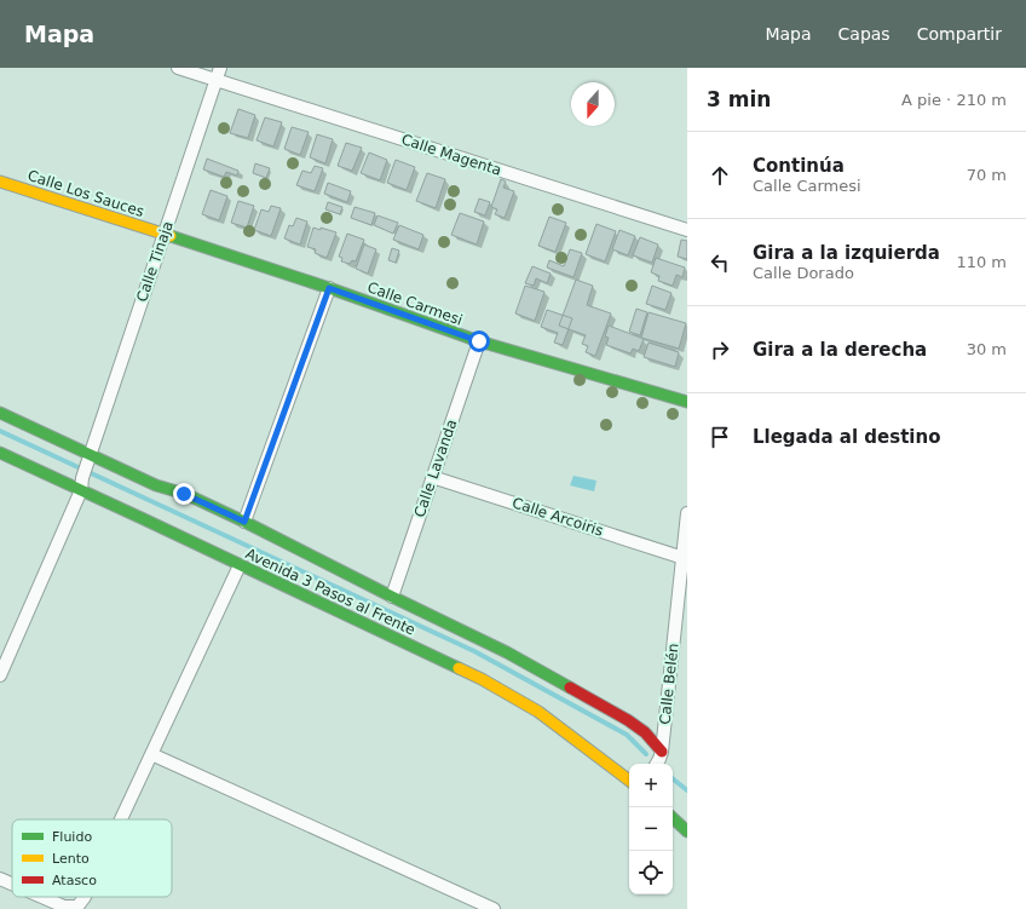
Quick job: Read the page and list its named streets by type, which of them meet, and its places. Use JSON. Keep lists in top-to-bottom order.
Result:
{
  "streets": {
    "street": [
      "Calle Magenta",
      "Calle Los Sauces",
      "Calle Tinaja",
      "Calle Carmesi",
      "Calle Lavanda",
      "Calle Arcoiris",
      "Avenida 3 Pasos al Frente",
      "Calle Belén"
    ]
  },
  "crossings": [
    ["Calle Magenta", "Calle Tinaja"],
    ["Calle Los Sauces", "Calle Tinaja"],
    ["Calle Los Sauces", "Calle Carmesi"],
    ["Calle Tinaja", "Calle Carmesi"],
    ["Calle Tinaja", "Avenida 3 Pasos al Frente"],
    ["Calle Carmesi", "Calle Lavanda"],
    ["Calle Lavanda", "Calle Arcoiris"],
    ["Calle Arcoiris", "Calle Belén"]
  ],
  "legend": ["Fluido", "Lento", "Atasco"],
  "north": "bottom",
  "page": {
    "header": "Mapa",
    "nav": ["Mapa", "Capas", "Compartir"],
    "heading": ["3 min", "A pie · 210 m"],
    "list": [
      ["Continúa", "Calle Carmesi", "70 m"],
      ["Gira a la izquierda", "Calle Dorado", "110 m"],
      ["Gira a la derecha", "30 m"],
      "Llegada al destino"
    ],
    "map_buttons": ["+", "−"]
  }
}
